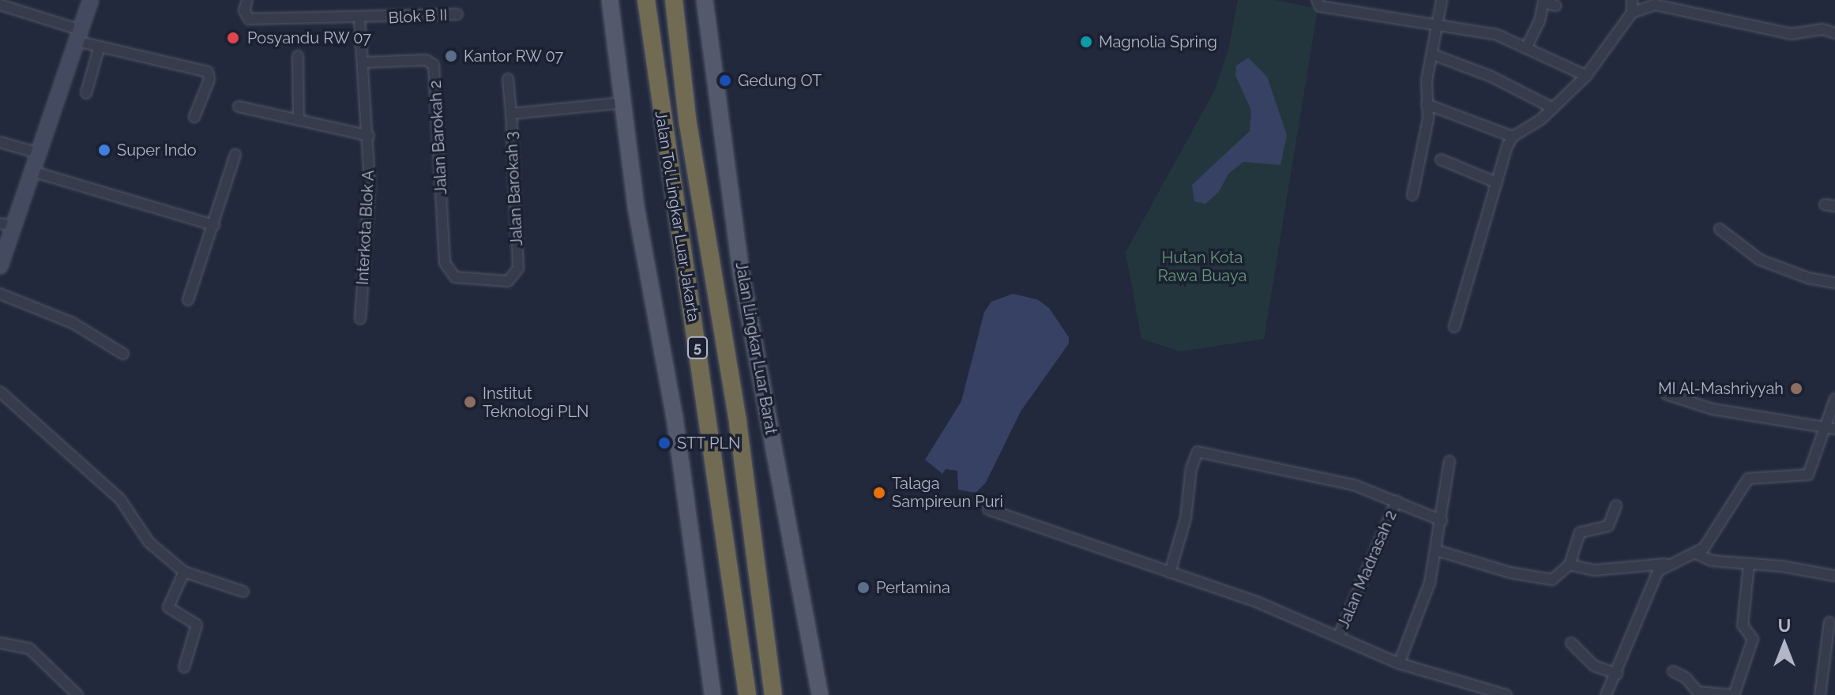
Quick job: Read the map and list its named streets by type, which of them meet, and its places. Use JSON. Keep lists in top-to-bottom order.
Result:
{
  "streets": {
    "highway": ["Jalan Tol Lingkar Luar Jakarta", "5"],
    "main road": ["Jalan Lingkar Luar Barat"],
    "street": [
      "Blok B II",
      "Jalan Barokah 2",
      "Jalan Barokah 3",
      "Interkota Blok A",
      "Jalan Madrasah 2"
    ]
  },
  "crossings": [
    ["Blok B II", "Interkota Blok A"],
    ["Jalan Barokah 2", "Jalan Barokah 3"],
    ["Jalan Barokah 2", "Interkota Blok A"]
  ],
  "parks": ["Hutan Kota Rawa Buaya"],
  "places": [
    "Posyandu RW 07",
    "Magnolia Spring",
    "Kantor RW 07",
    "Gedung OT",
    "Super Indo",
    "MI Al-Mashriyyah",
    "Institut Teknologi PLN",
    "STT PLN",
    "Talaga Sampireun Puri",
    "Pertamina"
  ],
  "north": "top"
}
